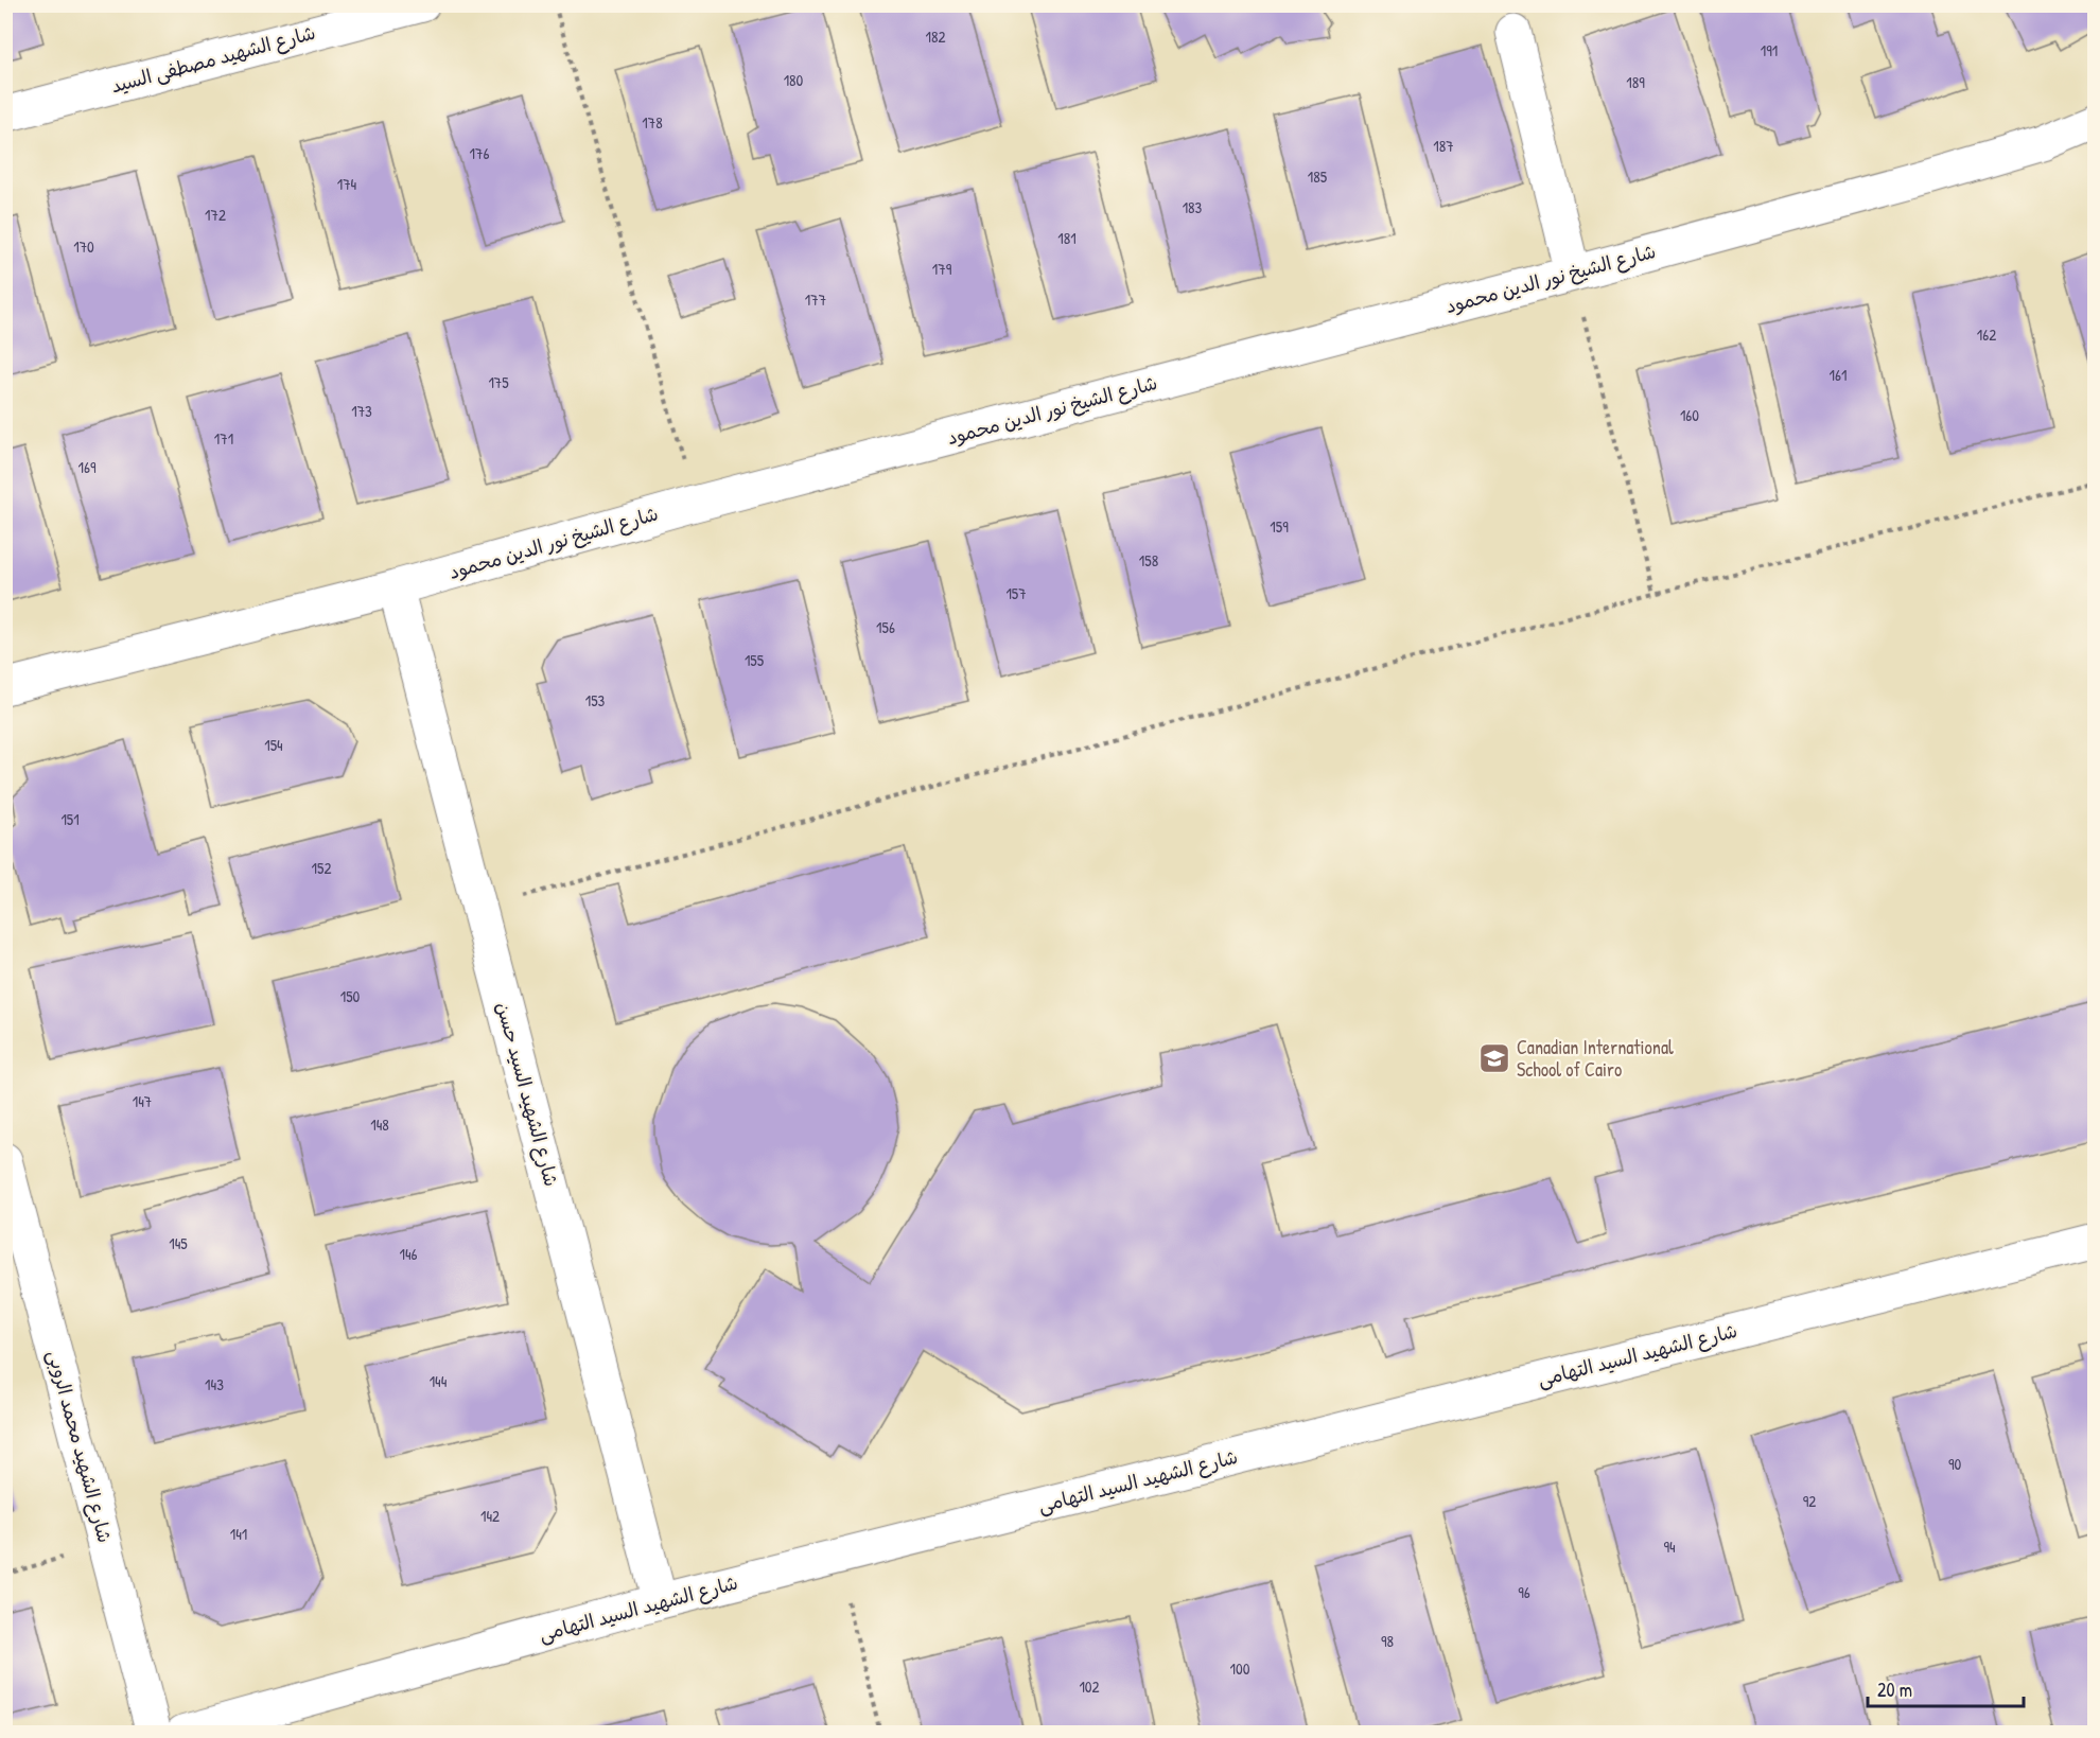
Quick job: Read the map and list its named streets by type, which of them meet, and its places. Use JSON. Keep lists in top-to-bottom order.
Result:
{
  "streets": {
    "street": [
      "شارع الشهيد مصطفى السيد",
      "شارع الشيخ نور الدين محمود",
      "شارع الشهيد السيد حسن",
      "شارع الشهيد السيد التهامى",
      "شارع الشهيد محمد الروبى"
    ]
  },
  "crossings": [
    ["شارع الشيخ نور الدين محمود", "شارع الشهيد السيد حسن"],
    ["شارع الشهيد السيد حسن", "شارع الشهيد السيد التهامى"]
  ],
  "places": {
    "school or university": ["Canadian International School of Cairo"]
  },
  "house_numbers": [
    "182",
    "191",
    "180",
    "189",
    "178",
    "187",
    "176",
    "185",
    "174",
    "183",
    "172",
    "181",
    "170",
    "179",
    "177",
    "162",
    "161",
    "175",
    "173",
    "160",
    "171",
    "169",
    "159",
    "158",
    "157",
    "156",
    "155",
    "153",
    "154",
    "151",
    "152",
    "150",
    "147",
    "148",
    "145",
    "146",
    "144",
    "143",
    "90",
    "92",
    "142",
    "141",
    "94",
    "96",
    "98",
    "100",
    "102"
  ],
  "scale_bar": "20 m"
}
